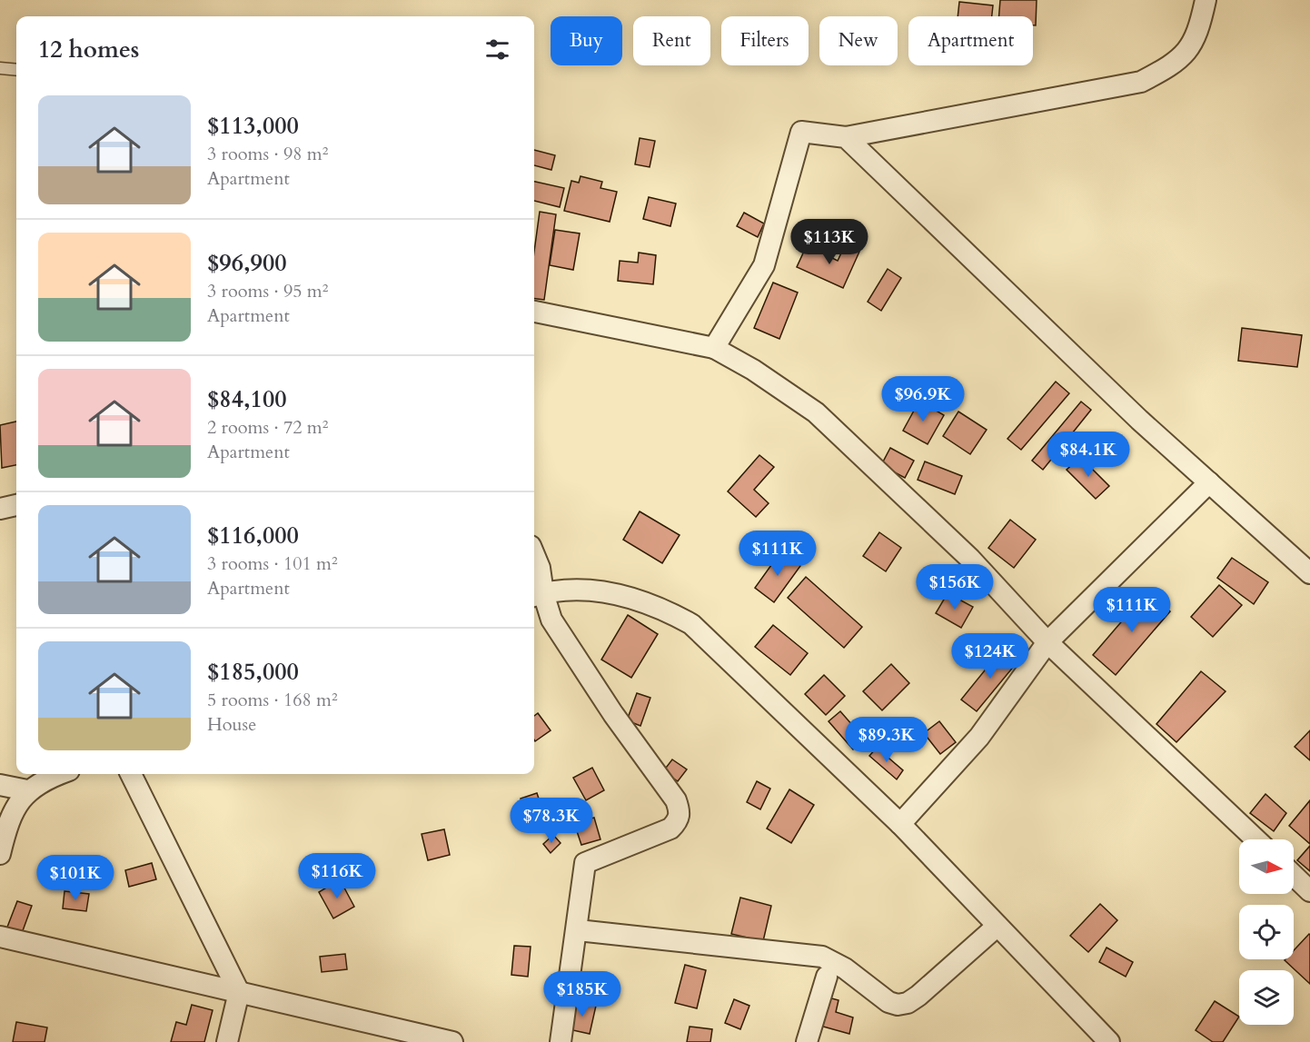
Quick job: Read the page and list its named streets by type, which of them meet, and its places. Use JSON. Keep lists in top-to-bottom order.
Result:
{
  "north": "right",
  "page": {
    "chip": [
      "Buy",
      "Rent",
      "Filters",
      "New",
      "Apartment"
    ],
    "heading": "12 homes",
    "list": [
      {
        "name": "$113,000",
        "note": "3 rooms · 98 m² · Apartment"
      },
      {
        "name": "$96,900",
        "note": "3 rooms · 95 m² · Apartment"
      },
      {
        "name": "$84,100",
        "note": "2 rooms · 72 m² · Apartment"
      },
      {
        "name": "$116,000",
        "note": "3 rooms · 101 m² · Apartment"
      },
      {
        "name": "$185,000",
        "note": "5 rooms · 168 m² · House"
      }
    ],
    "price": [
      "$113K",
      "$96.9K",
      "$84.1K",
      "$111K",
      "$156K",
      "$111K",
      "$124K",
      "$89.3K",
      "$78.3K",
      "$116K",
      "$101K",
      "$185K"
    ]
  }
}
